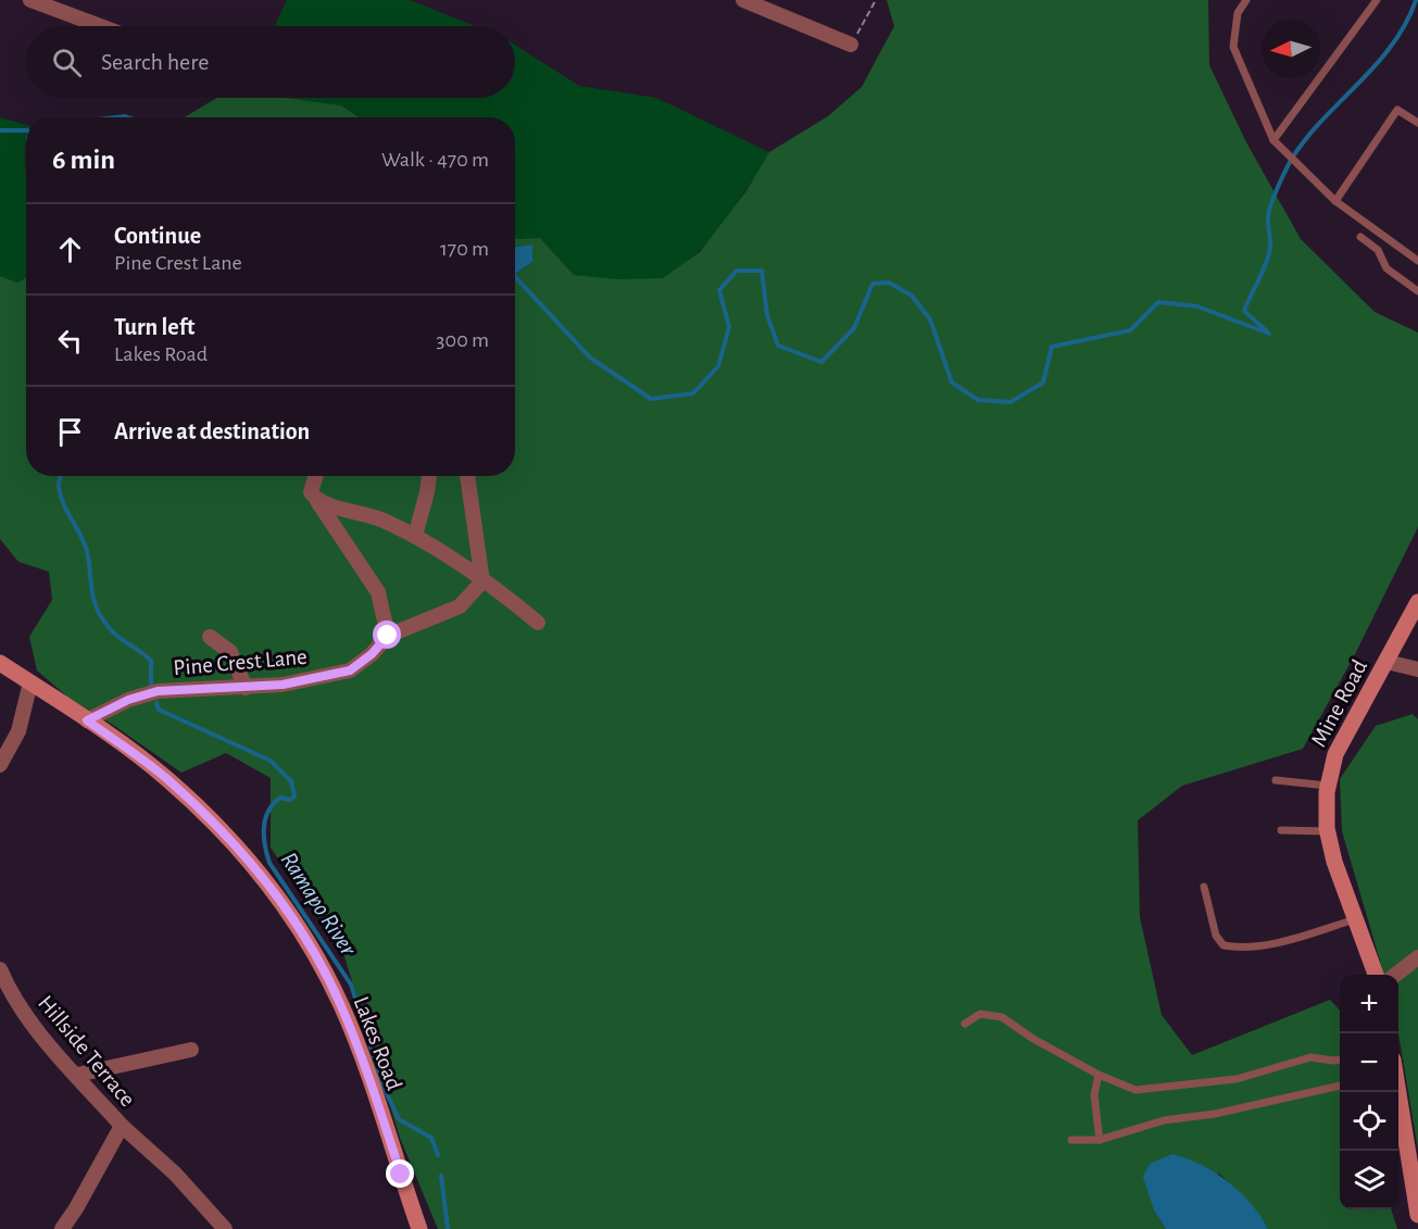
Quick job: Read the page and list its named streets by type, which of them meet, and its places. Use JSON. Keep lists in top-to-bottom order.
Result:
{
  "streets": {
    "main road": ["Mine Road", "Lakes Road"],
    "street": ["Pine Crest Lane", "Hillside Terrace"]
  },
  "crossings": [
    ["Pine Crest Lane", "Lakes Road"]
  ],
  "water": ["Ramapo River"],
  "north": "left",
  "page": {
    "search": "Search here",
    "heading": ["6 min", "Walk · 470 m"],
    "list": [
      ["Continue", "Pine Crest Lane", "170 m"],
      ["Turn left", "Lakes Road", "300 m"],
      "Arrive at destination"
    ],
    "map_buttons": ["+", "−"]
  }
}
